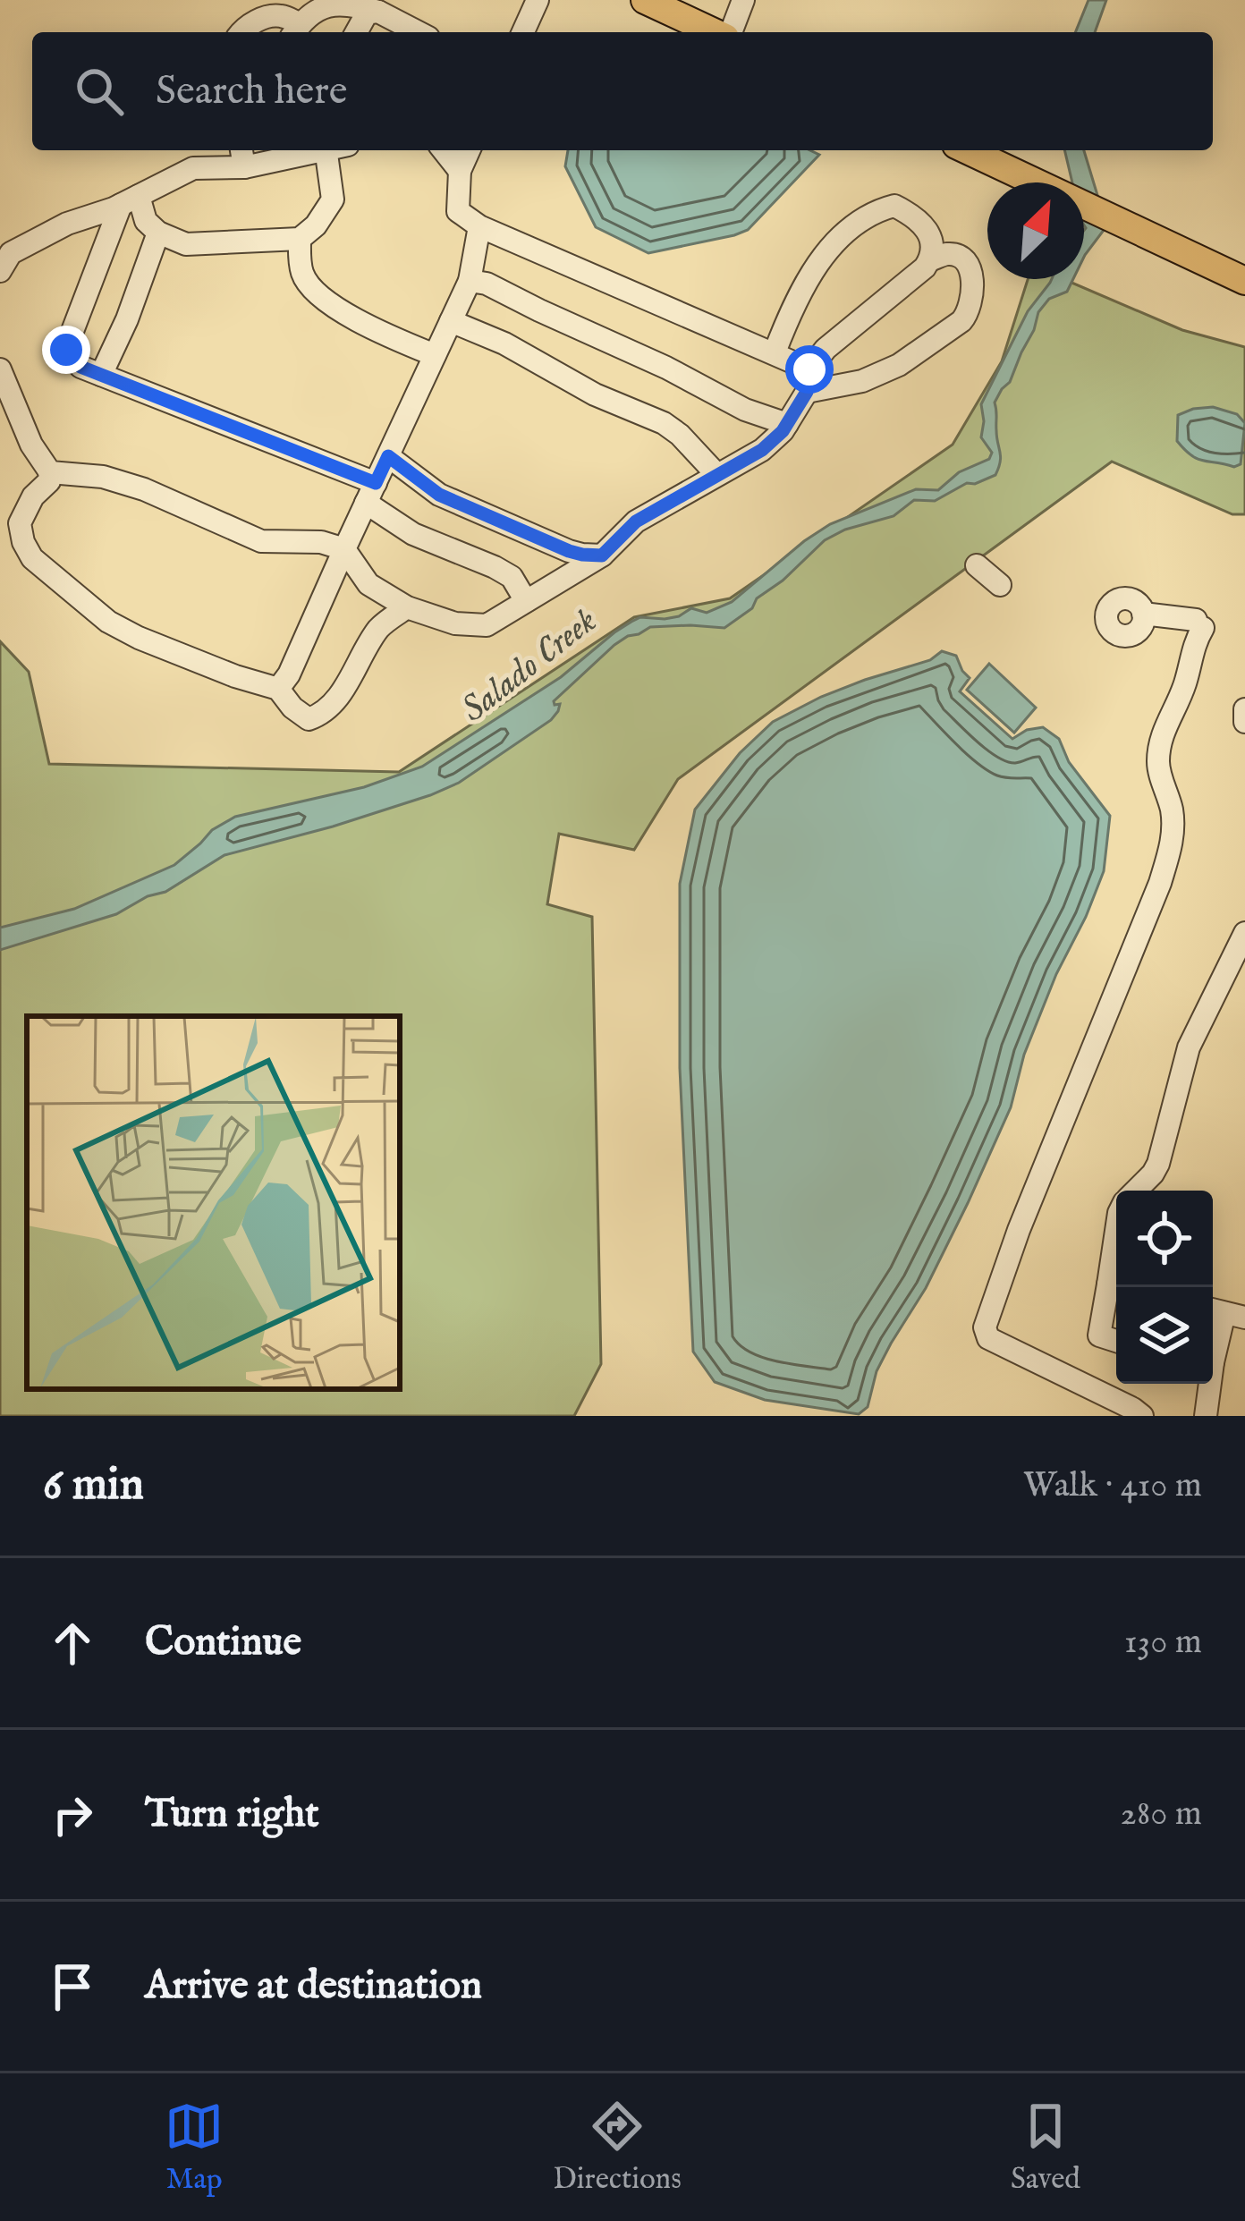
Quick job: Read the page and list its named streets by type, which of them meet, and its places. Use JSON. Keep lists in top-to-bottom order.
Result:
{
  "water": ["Salado Creek"],
  "north": "top right",
  "page": {
    "search": "Search here",
    "heading": ["6 min", "Walk · 410 m"],
    "list": [
      ["Continue", "130 m"],
      ["Turn right", "280 m"],
      "Arrive at destination"
    ],
    "nav": ["Map", "Directions", "Saved"]
  }
}
